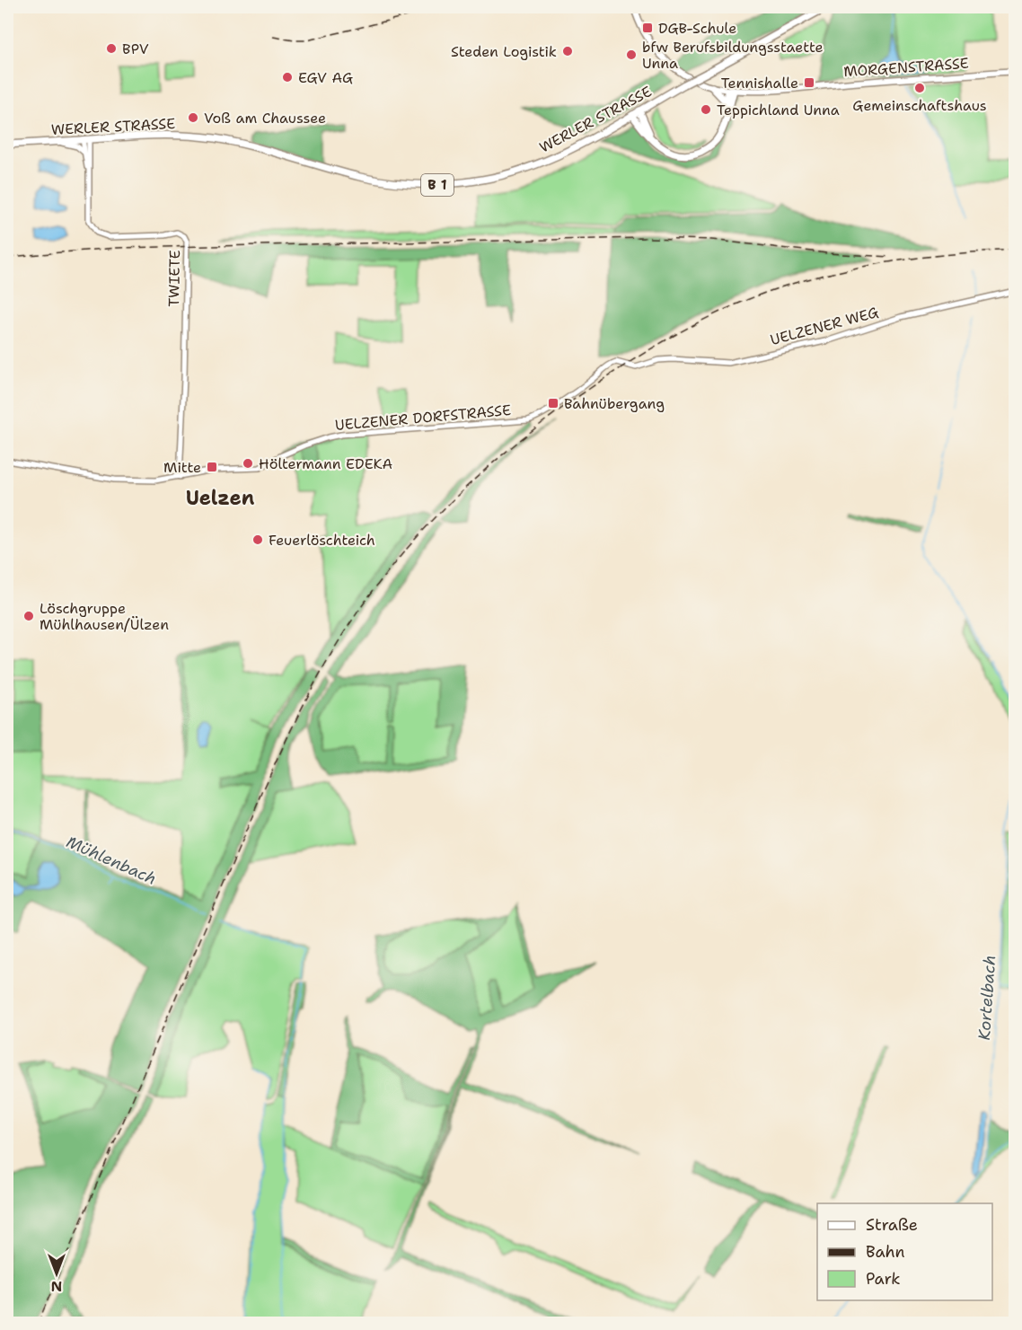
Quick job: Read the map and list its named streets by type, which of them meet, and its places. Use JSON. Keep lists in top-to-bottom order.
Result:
{
  "streets": {
    "main road": ["MORGENSTRASSE", "WERLER STRASSE", "B 1"],
    "street": ["TWIETE", "UELZENER WEG", "UELZENER DORFSTRASSE"]
  },
  "crossings": [
    ["WERLER STRASSE", "TWIETE"],
    ["TWIETE", "UELZENER DORFSTRASSE"],
    ["UELZENER WEG", "UELZENER DORFSTRASSE"]
  ],
  "districts": ["Uelzen"],
  "water": ["Mühlenbach", "Kortelbach"],
  "places": {
    "transit": [
      "DGB-Schule",
      "Tennishalle",
      "Bahnübergang",
      "Mitte"
    ],
    "other": [
      "BPV",
      "Steden Logistik",
      "bfw Berufsbildungsstaette Unna",
      "EGV AG",
      "Gemeinschaftshaus",
      "Teppichland Unna",
      "Voß am Chaussee",
      "Höltermann EDEKA",
      "Feuerlöschteich",
      "Löschgruppe Mühlhausen/Ülzen"
    ]
  },
  "legend": ["Straße", "Bahn", "Park"],
  "north": "bottom"
}
